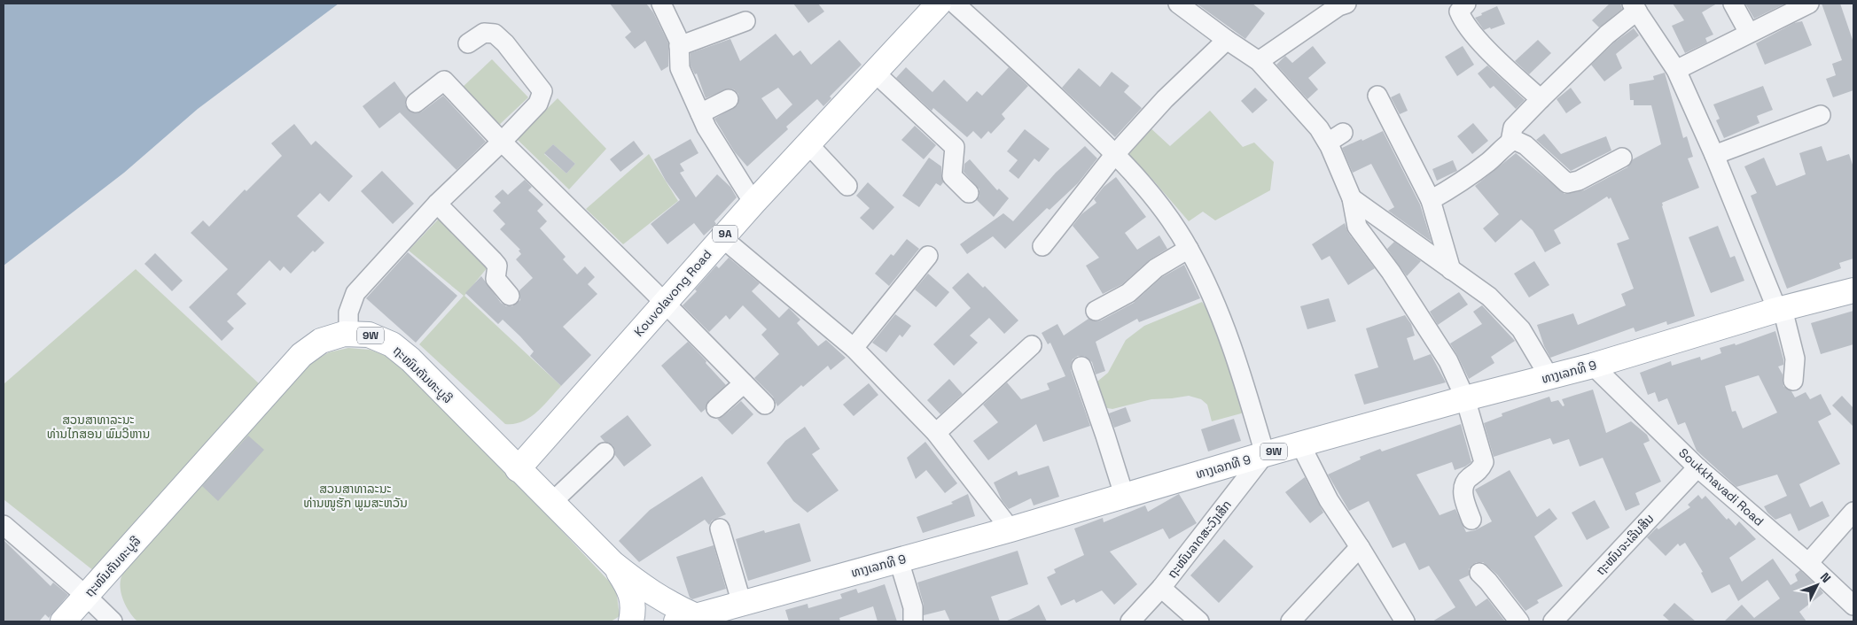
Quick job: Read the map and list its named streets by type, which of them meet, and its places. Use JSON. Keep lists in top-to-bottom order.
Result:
{
  "streets": {
    "main road": [
      "9A",
      "Kouvolavong Road",
      "9W",
      "ທາງເລກທີ 9",
      "ຖະໜົນຄັນທະບູລີ"
    ],
    "street": ["Soukkhavadi Road", "ຖະໜົນລາດສະວົງເສິກ", "ຖະໜົນຈະເລີນສິນ"]
  },
  "crossings": [
    ["Kouvolavong Road", "ຖະໜົນຄັນທະບູລີ"],
    ["9W", "ຖະໜົນຄັນທະບູລີ"],
    ["ທາງເລກທີ 9", "ຖະໜົນຄັນທະບູລີ"],
    ["ທາງເລກທີ 9", "Soukkhavadi Road"],
    ["ທາງເລກທີ 9", "ຖະໜົນລາດສະວົງເສິກ"],
    ["Soukkhavadi Road", "ຖະໜົນຈະເລີນສິນ"]
  ],
  "parks": ["ສວນສາທາລະນະ ທ່ານໄກສອນ ພົມວິຫານ", "ສວນສາທາລະນະ ທ່ານໜູຮັກ ພູມສະຫວັນ"],
  "north": "top right"
}
